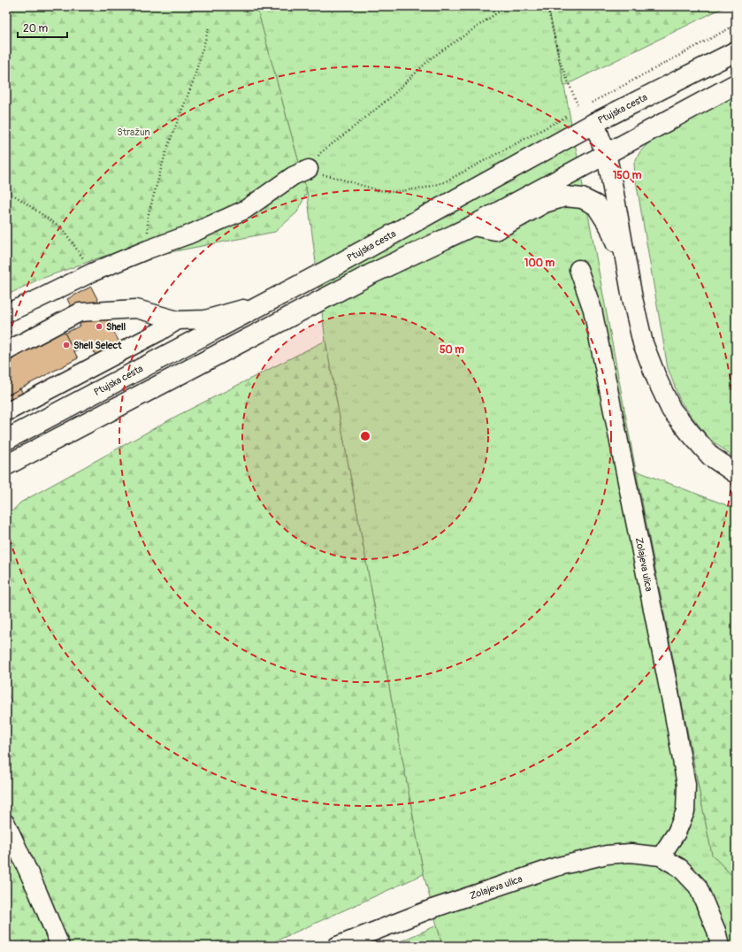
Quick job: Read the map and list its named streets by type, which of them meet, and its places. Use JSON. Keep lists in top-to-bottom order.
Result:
{
  "streets": {
    "main road": ["Ptujska cesta"],
    "street": ["Zolajeva ulica"]
  },
  "parks": ["Stražun"],
  "places": ["Shell", "Shell Select"],
  "scale_bar": "20 m",
  "rings": ["150 m", "100 m", "50 m"]
}
